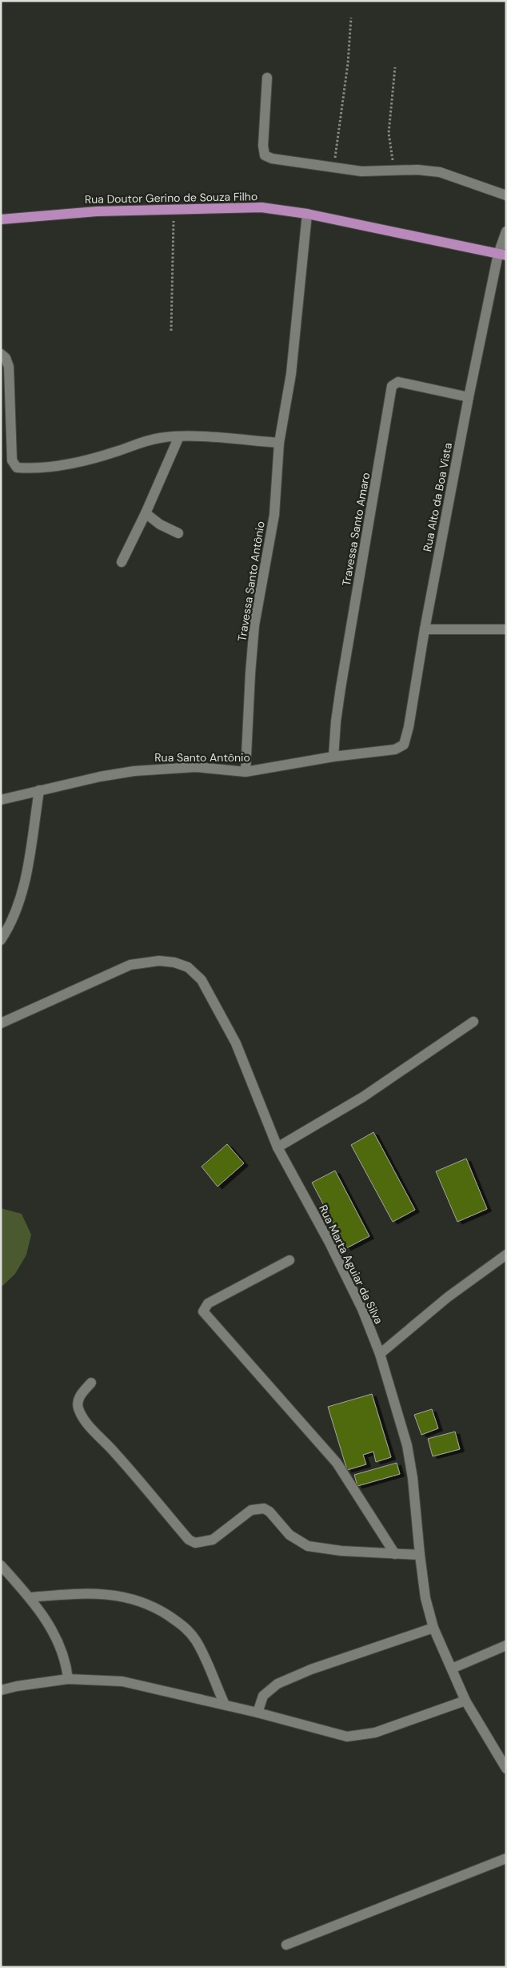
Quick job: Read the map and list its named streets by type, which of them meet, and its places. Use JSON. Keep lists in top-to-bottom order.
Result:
{
  "streets": {
    "main road": ["Rua Doutor Gerino de Souza Filho"],
    "street": [
      "Rua Alto da Boa Vista",
      "Travessa Santo Amaro",
      "Travessa Santo Antônio",
      "Rua Santo Antônio",
      "Rua Marta Aguiar da Silva"
    ]
  },
  "crossings": [
    ["Rua Doutor Gerino de Souza Filho", "Rua Alto da Boa Vista"],
    ["Rua Doutor Gerino de Souza Filho", "Travessa Santo Antônio"],
    ["Rua Alto da Boa Vista", "Travessa Santo Amaro"],
    ["Rua Alto da Boa Vista", "Rua Santo Antônio"],
    ["Travessa Santo Amaro", "Rua Santo Antônio"],
    ["Travessa Santo Antônio", "Rua Santo Antônio"]
  ]
}
